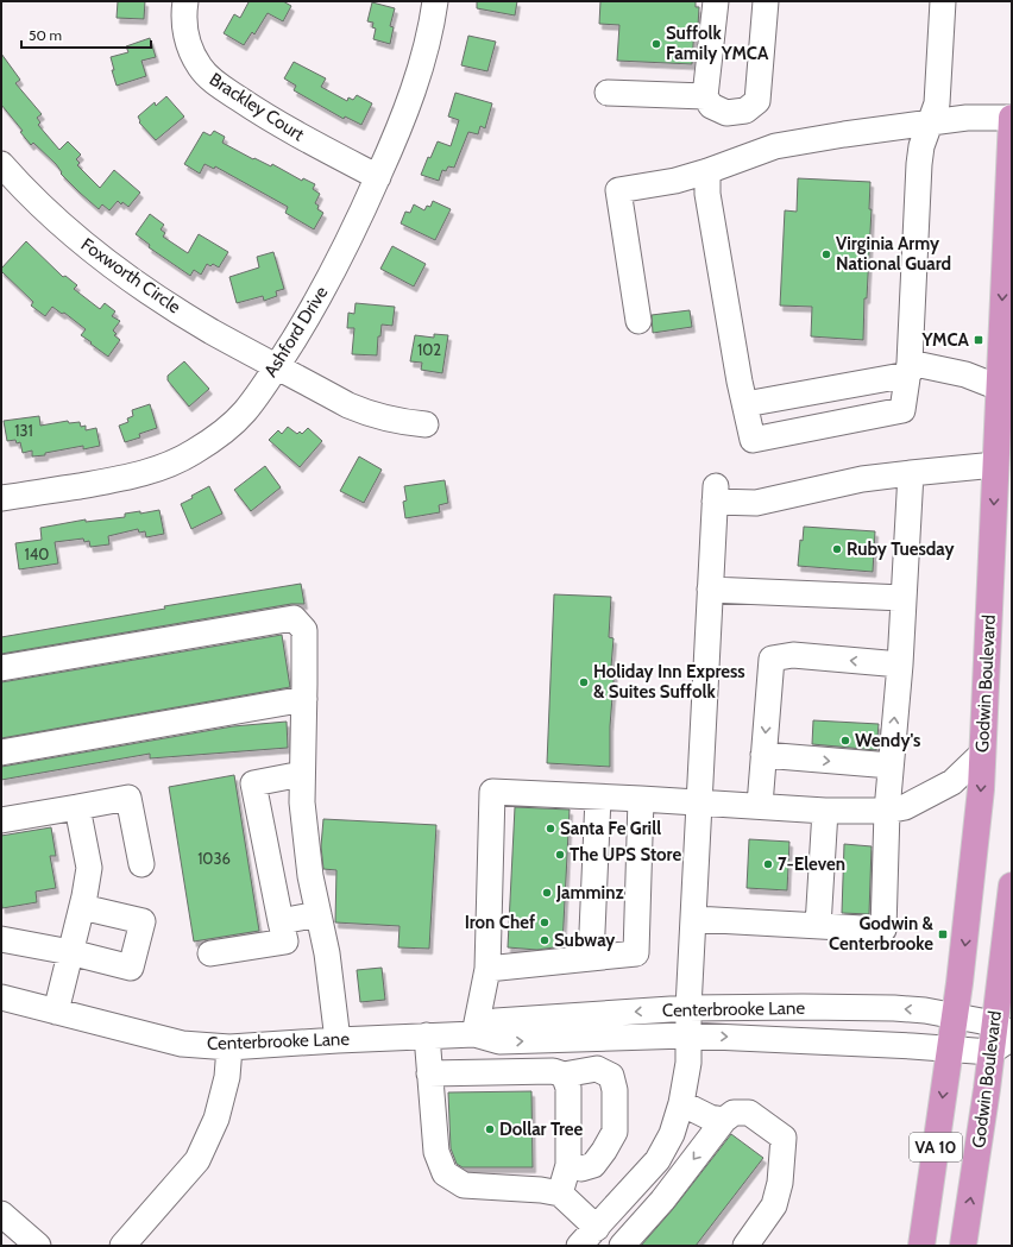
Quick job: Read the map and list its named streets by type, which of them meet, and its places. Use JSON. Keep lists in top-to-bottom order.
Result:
{
  "streets": {
    "highway": ["Godwin Boulevard", "VA 10"],
    "street": [
      "Brackley Court",
      "Foxworth Circle",
      "Ashford Drive",
      "Centerbrooke Lane"
    ]
  },
  "crossings": [
    ["Brackley Court", "Ashford Drive"],
    ["Foxworth Circle", "Ashford Drive"],
    ["Godwin Boulevard", "Centerbrooke Lane"]
  ],
  "places": {
    "other": [
      "Suffolk Family YMCA",
      "Virginia Army National Guard",
      "Ruby Tuesday",
      "Holiday Inn Express & Suites Suffolk",
      "Wendy's",
      "Santa Fe Grill",
      "The UPS Store",
      "7-Eleven",
      "Jamminz",
      "Iron Chef",
      "Subway",
      "Dollar Tree"
    ],
    "transit": ["YMCA", "Godwin & Centerbrooke"]
  },
  "house_numbers": [
    "102",
    "131",
    "140",
    "1036"
  ],
  "scale_bar": "50 m"
}
